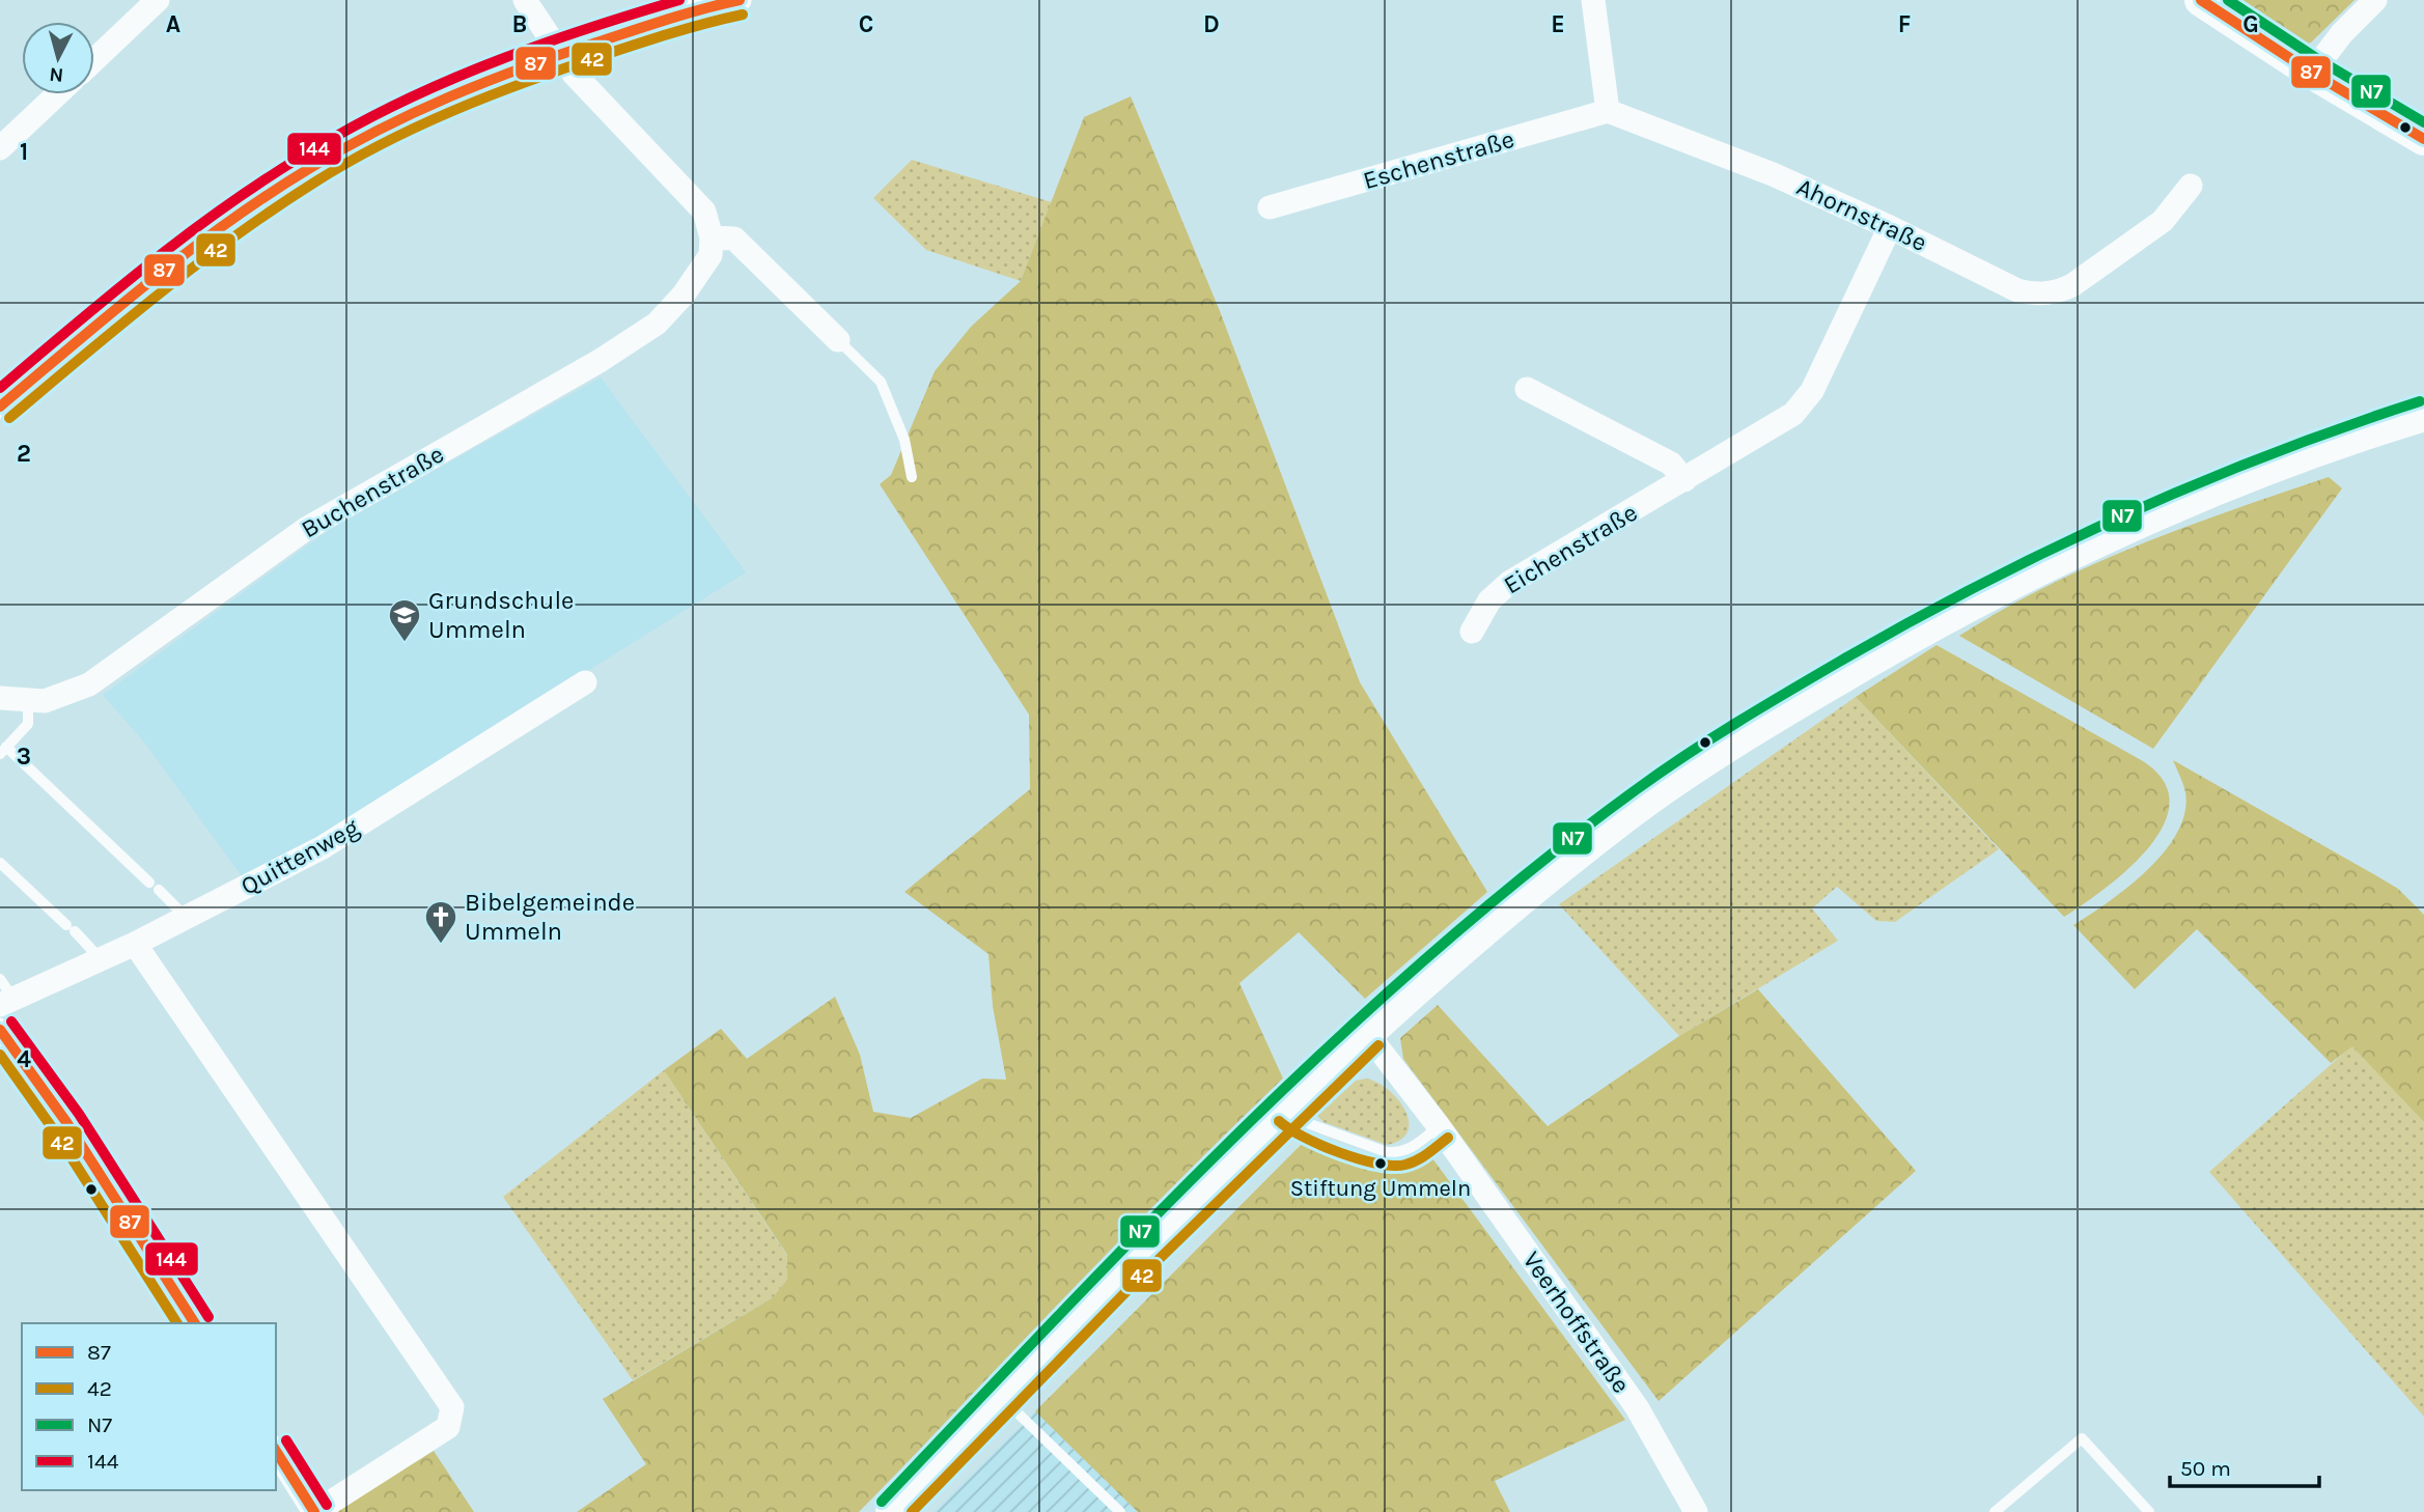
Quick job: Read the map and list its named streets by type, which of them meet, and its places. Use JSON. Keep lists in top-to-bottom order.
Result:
{
  "streets": {
    "street": [
      "Eschenstraße",
      "Ahornstraße",
      "Buchenstraße",
      "Eichenstraße",
      "Quittenweg",
      "Veerhoffstraße"
    ]
  },
  "crossings": [
    ["Eschenstraße", "Ahornstraße"],
    ["Ahornstraße", "Eichenstraße"]
  ],
  "places": {
    "school or university": ["Grundschule Ummeln"],
    "church": ["Bibelgemeinde Ummeln"],
    "other": ["Stiftung Ummeln"]
  },
  "lines": [
    "transit line 87",
    "transit line N7",
    "transit line 144",
    "transit line 42"
  ],
  "legend": [
    "87",
    "42",
    "N7",
    "144"
  ],
  "scale_bar": "50 m",
  "north": "bottom",
  "grid": {
    "columns": [
      "A",
      "B",
      "C",
      "D",
      "E",
      "F",
      "G"
    ],
    "rows": [
      "1",
      "2",
      "3",
      "4"
    ]
  }
}
